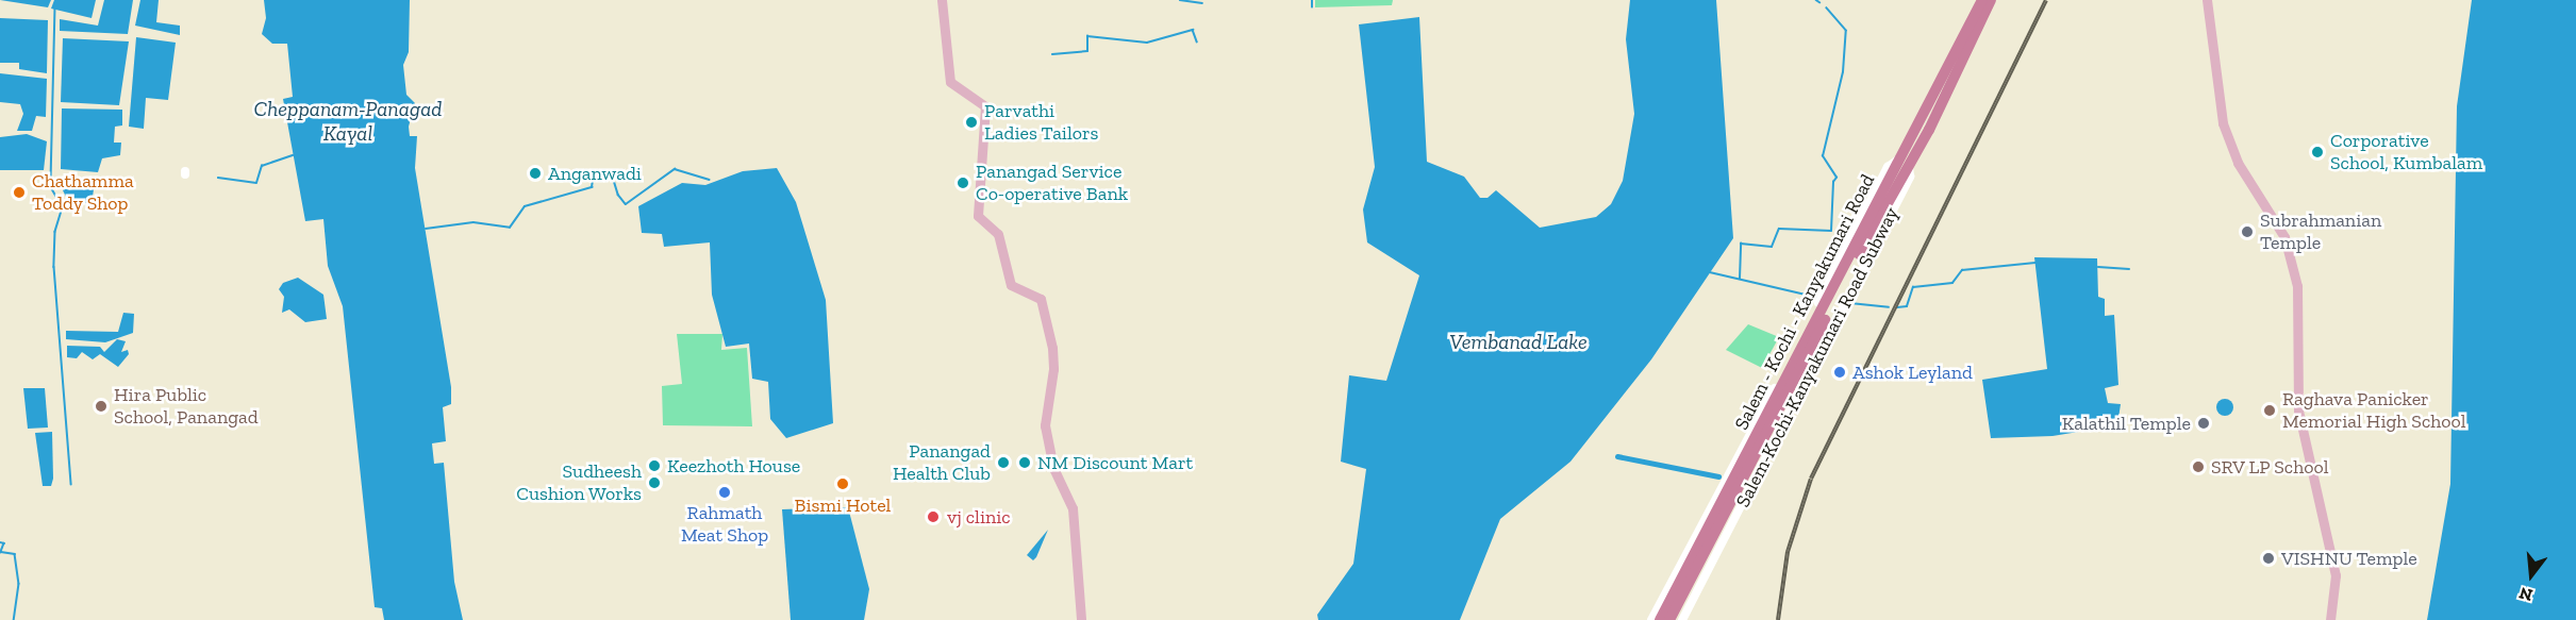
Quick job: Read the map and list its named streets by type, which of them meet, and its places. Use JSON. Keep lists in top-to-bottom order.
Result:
{
  "streets": {
    "highway": ["Salem - Kochi - Kanyakumari Road"]
  },
  "water": ["Cheppanam-Panagad Kayal", "Vembanad Lake"],
  "places": [
    "Parvathi Ladies Tailors",
    "Corporative School, Kumbalam",
    "Anganwadi",
    "Panangad Service Co-operative Bank",
    "Chathamma Toddy Shop",
    "Subrahmanian Temple",
    "Ashok Leyland",
    "Hira Public School, Panangad",
    "Raghava Panicker Memorial High School",
    "Kalathil Temple",
    "Panangad Health Club",
    "NM Discount Mart",
    "Keezhoth House",
    "SRV LP School",
    "Sudheesh Cushion Works",
    "Bismi Hotel",
    "Rahmath Meat Shop",
    "vj clinic",
    "VISHNU Temple"
  ],
  "north": "bottom"
}
